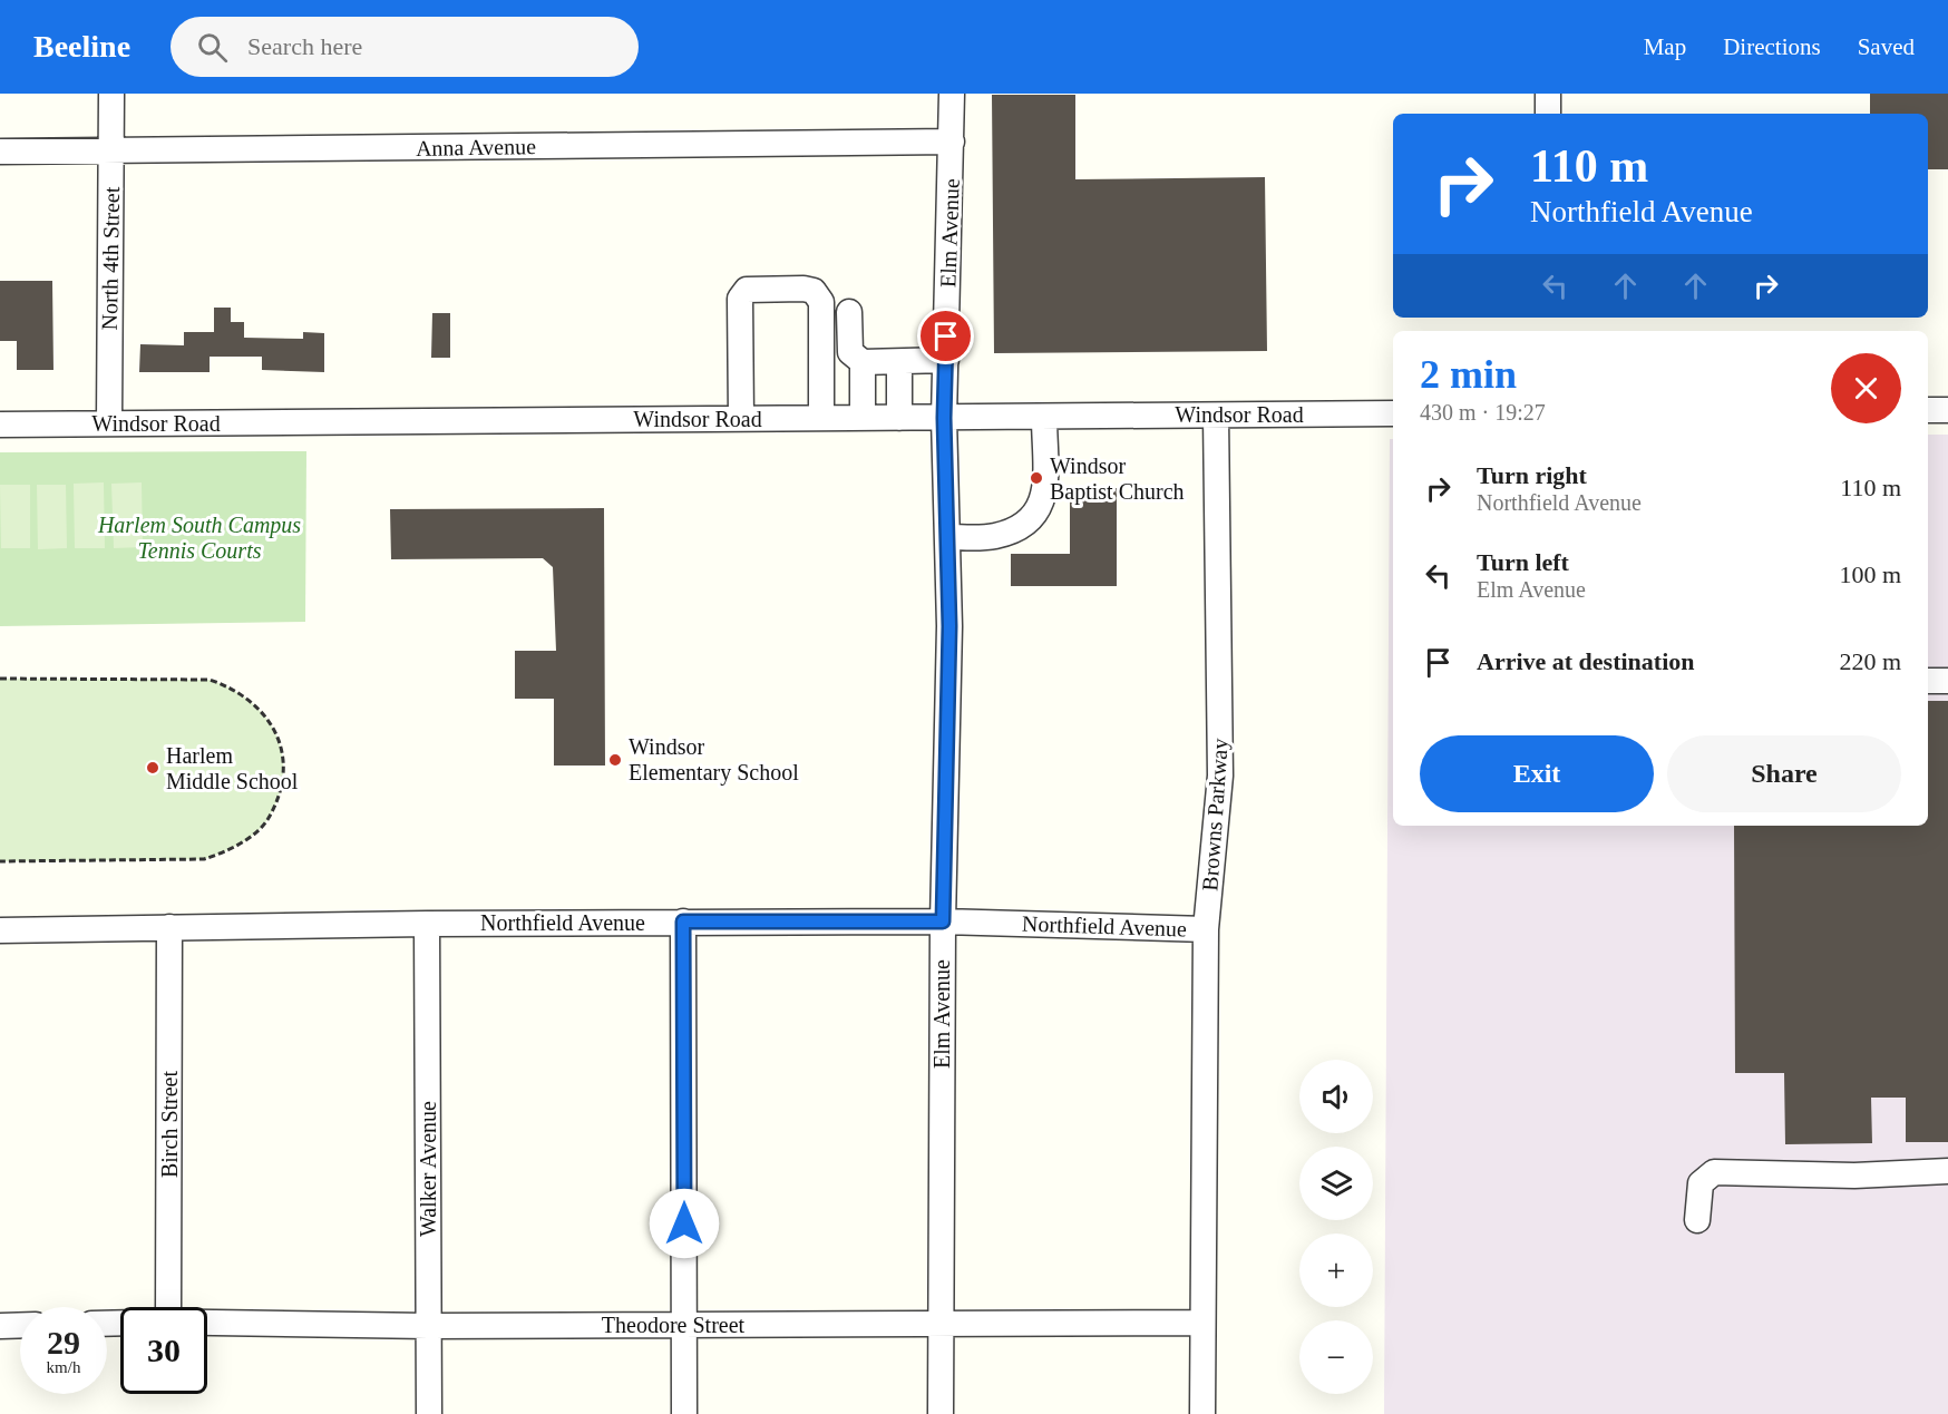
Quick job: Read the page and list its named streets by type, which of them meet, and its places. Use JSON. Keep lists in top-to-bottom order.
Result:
{
  "streets": {
    "street": [
      "Anna Avenue",
      "Elm Avenue",
      "North 4th Street",
      "Windsor Road",
      "Browns Parkway",
      "Northfield Avenue",
      "Birch Street",
      "Walker Avenue",
      "Theodore Street"
    ]
  },
  "crossings": [
    ["Anna Avenue", "Elm Avenue"],
    ["Anna Avenue", "North 4th Street"],
    ["Elm Avenue", "Windsor Road"],
    ["Elm Avenue", "Northfield Avenue"],
    ["Elm Avenue", "Theodore Street"],
    ["North 4th Street", "Windsor Road"],
    ["Windsor Road", "Browns Parkway"],
    ["Browns Parkway", "Northfield Avenue"],
    ["Browns Parkway", "Theodore Street"],
    ["Northfield Avenue", "Birch Street"],
    ["Northfield Avenue", "Walker Avenue"],
    ["Walker Avenue", "Theodore Street"]
  ],
  "parks": ["Harlem South Campus Tennis Courts"],
  "places": ["Windsor Baptist Church", "Windsor Elementary School", "Harlem Middle School"],
  "page": {
    "header": "Beeline",
    "search": "Search here",
    "nav": ["Map", "Directions", "Saved"],
    "turn": ["110 m", "Northfield Avenue"],
    "heading": ["2 min", "430 m · 19:27"],
    "list": [
      {
        "name": "Turn right",
        "note": "Northfield Avenue",
        "value": "110 m"
      },
      {
        "name": "Turn left",
        "note": "Elm Avenue",
        "value": "100 m"
      },
      {
        "name": "Arrive at destination",
        "value": "220 m"
      }
    ],
    "buttons": ["Exit", "Share"],
    "map_buttons": ["+", "−"],
    "speed": "29 km/h",
    "limit": "30"
  }
}
